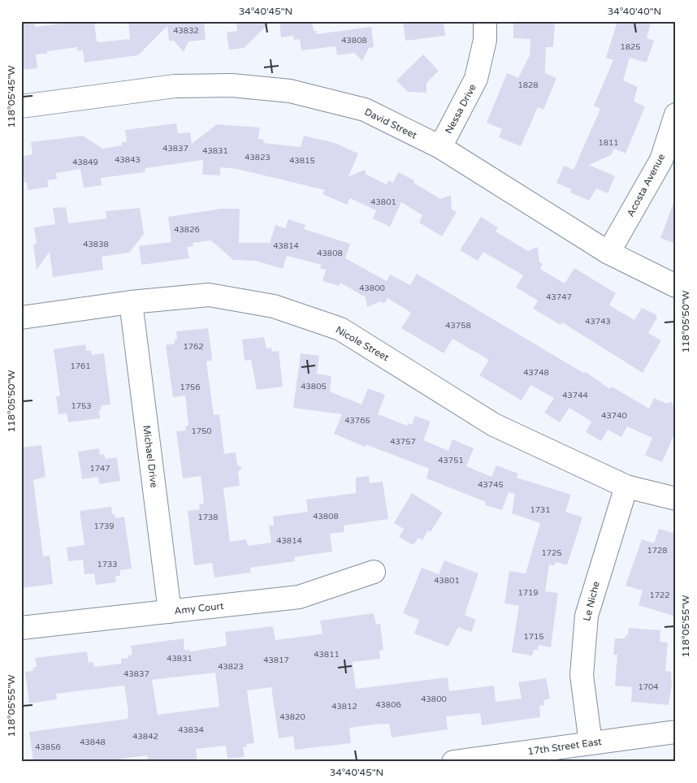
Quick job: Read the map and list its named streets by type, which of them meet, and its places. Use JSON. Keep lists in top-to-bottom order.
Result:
{
  "streets": {
    "street": [
      "Nessa Drive",
      "David Street",
      "Acosta Avenue",
      "Nicole Street",
      "Michael Drive",
      "Le Niche",
      "Amy Court",
      "17th Street East"
    ]
  },
  "crossings": [
    ["Nessa Drive", "David Street"],
    ["David Street", "Acosta Avenue"],
    ["Nicole Street", "Michael Drive"],
    ["Nicole Street", "Le Niche"],
    ["Michael Drive", "Amy Court"],
    ["Le Niche", "17th Street East"]
  ],
  "house_numbers": [
    "43832",
    "43808",
    "1825",
    "1828",
    "1811",
    "43837",
    "43831",
    "43823",
    "43843",
    "43815",
    "43849",
    "43801",
    "43826",
    "43838",
    "43814",
    "43808",
    "43800",
    "43747",
    "43743",
    "43758",
    "1762",
    "1761",
    "43748",
    "43805",
    "1756",
    "43744",
    "1753",
    "43740",
    "43765",
    "1750",
    "43757",
    "43751",
    "1747",
    "43745",
    "1731",
    "43808",
    "1738",
    "1739",
    "43814",
    "1728",
    "1725",
    "1733",
    "43801",
    "1719",
    "1722",
    "1715",
    "43811",
    "43831",
    "43817",
    "43823",
    "43837",
    "1704",
    "43800",
    "43806",
    "43812",
    "43820",
    "43834",
    "43842",
    "43848",
    "43856"
  ],
  "coordinates": [
    "34°40'45\"N",
    "34°40'40\"N",
    "118°05'45\"W",
    "118°05'50\"W",
    "118°05'55\"W"
  ]
}
